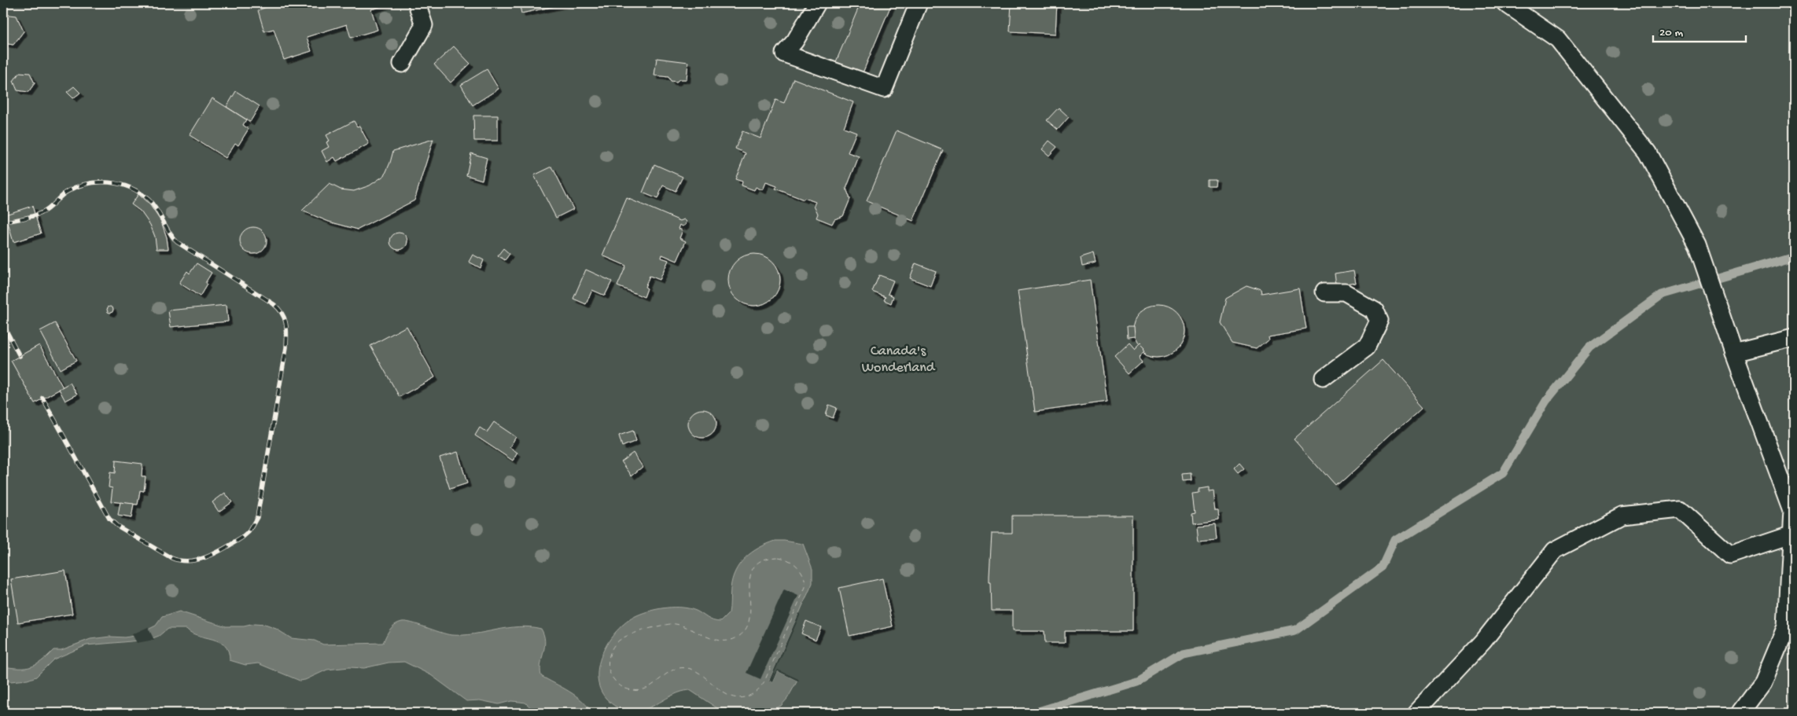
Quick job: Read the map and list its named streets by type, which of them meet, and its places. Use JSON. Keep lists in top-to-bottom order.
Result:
{
  "parks": ["Canada's Wonderland"],
  "scale_bar": "20 m"
}
